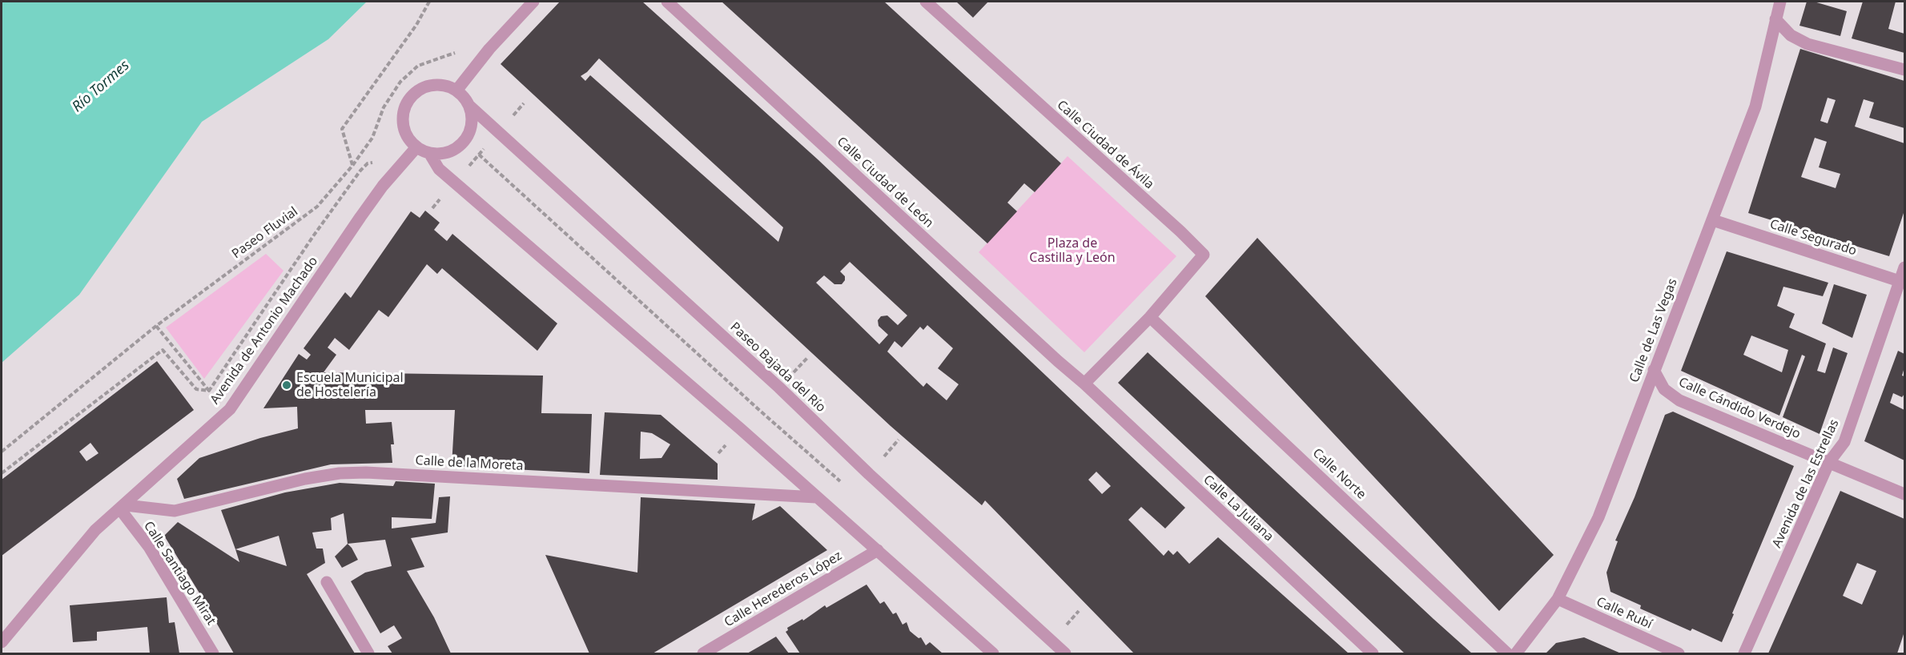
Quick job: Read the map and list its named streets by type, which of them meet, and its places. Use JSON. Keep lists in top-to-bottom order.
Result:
{
  "streets": {
    "street": [
      "Calle Ciudad de Ávila",
      "Calle Ciudad de León",
      "Calle Segurado",
      "Avenida de Antonio Machado",
      "Calle de Las Vegas",
      "Paseo Bajada del Río",
      "Calle Cándido Verdejo",
      "Calle de la Moreta",
      "Calle Norte",
      "Avenida de las Estrellas",
      "Calle La Juliana",
      "Calle Santiago Mirat",
      "Calle Herederos López",
      "Calle Rubí"
    ],
    "path": ["Paseo Fluvial"]
  },
  "crossings": [
    ["Calle Ciudad de Ávila", "Calle Norte"],
    ["Calle Ciudad de León", "Calle La Juliana"],
    ["Calle Segurado", "Calle de Las Vegas"],
    ["Calle Segurado", "Avenida de las Estrellas"],
    ["Avenida de Antonio Machado", "Paseo Bajada del Río"],
    ["Avenida de Antonio Machado", "Calle de la Moreta"],
    ["Avenida de Antonio Machado", "Calle Santiago Mirat"],
    ["Calle de Las Vegas", "Calle Cándido Verdejo"],
    ["Calle de Las Vegas", "Calle Rubí"],
    ["Calle Cándido Verdejo", "Avenida de las Estrellas"],
    ["Calle de la Moreta", "Calle Santiago Mirat"]
  ],
  "water": ["Río Tormes"],
  "parks": ["Plaza de Castilla y León"],
  "places": ["Escuela Municipal de Hostelería"]
}
